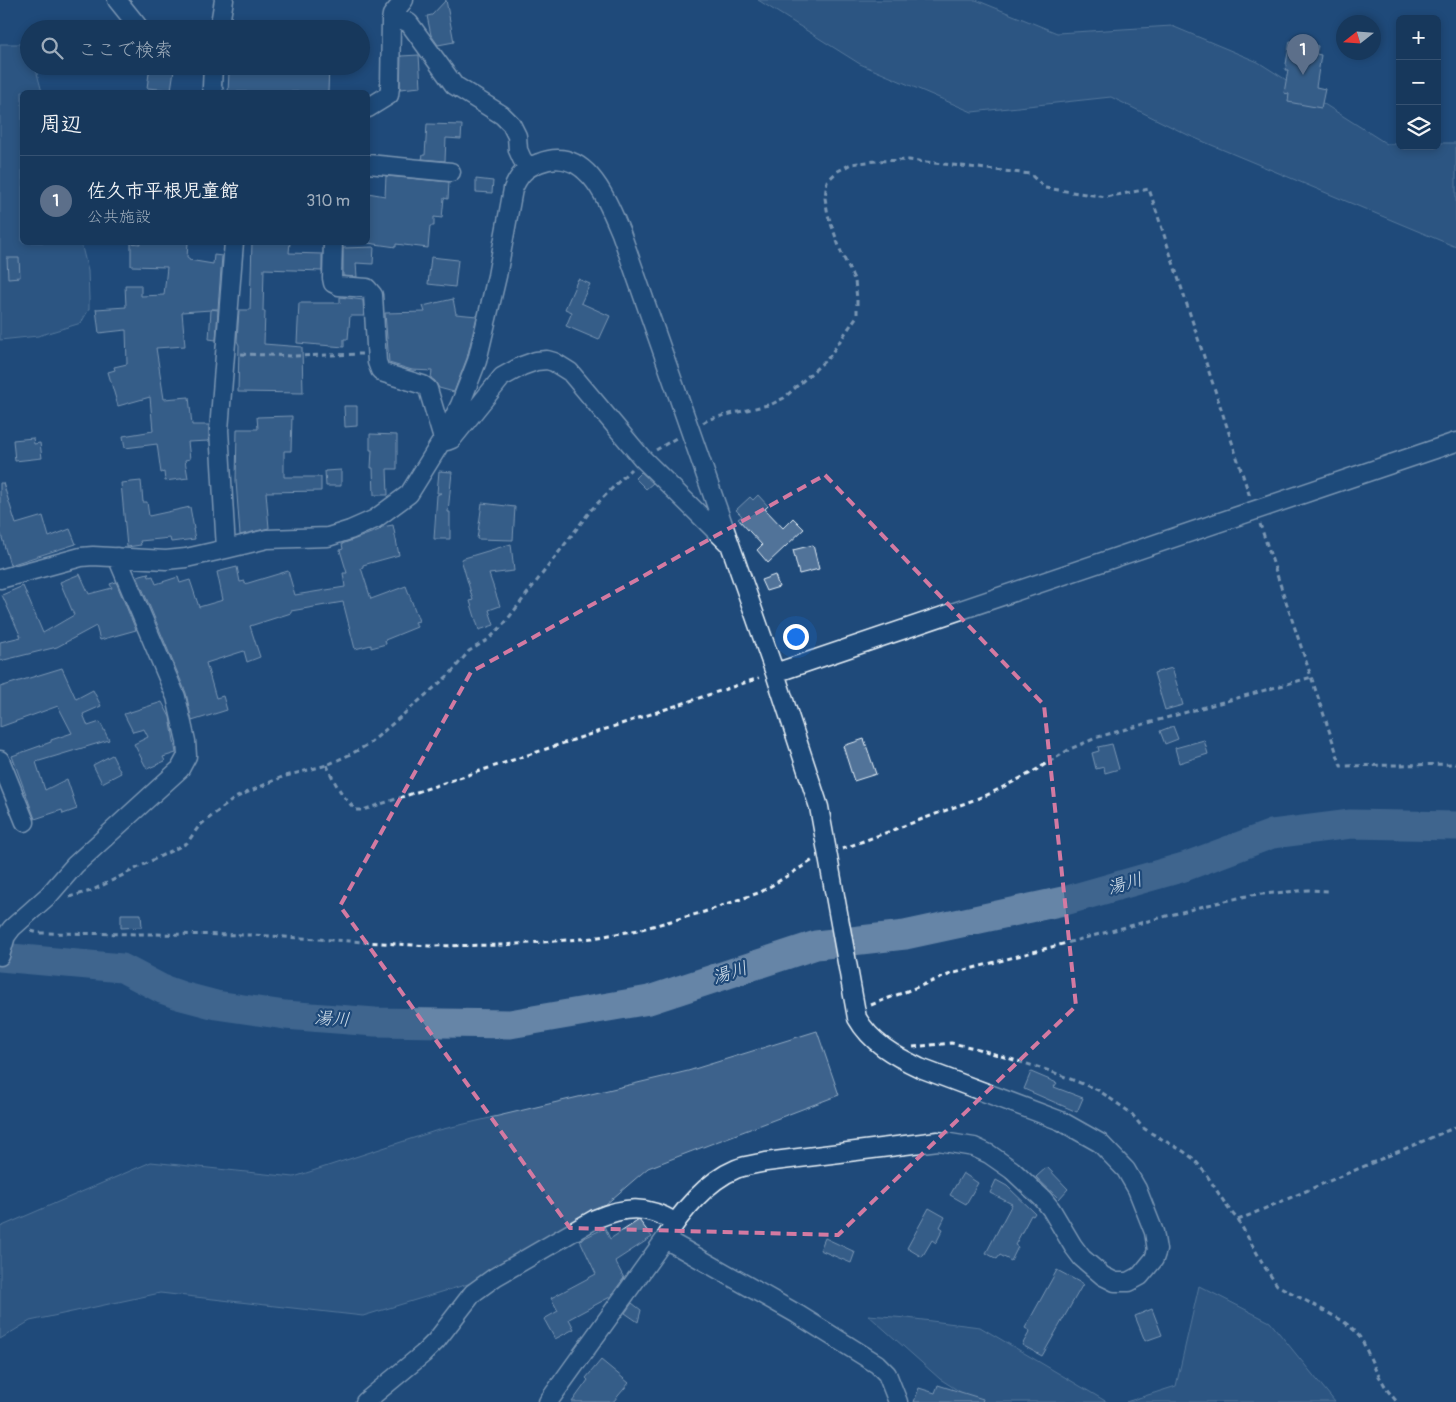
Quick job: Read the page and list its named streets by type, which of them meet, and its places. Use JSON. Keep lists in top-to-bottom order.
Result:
{
  "water": ["湯川"],
  "north": "left",
  "page": {
    "map_buttons": ["+", "−"],
    "search": "ここで検索",
    "pins": "1",
    "heading": "周辺",
    "list": [
      {
        "mark": "1",
        "name": "佐久市平根児童館",
        "note": "公共施設",
        "value": "310 m"
      }
    ]
  }
}
